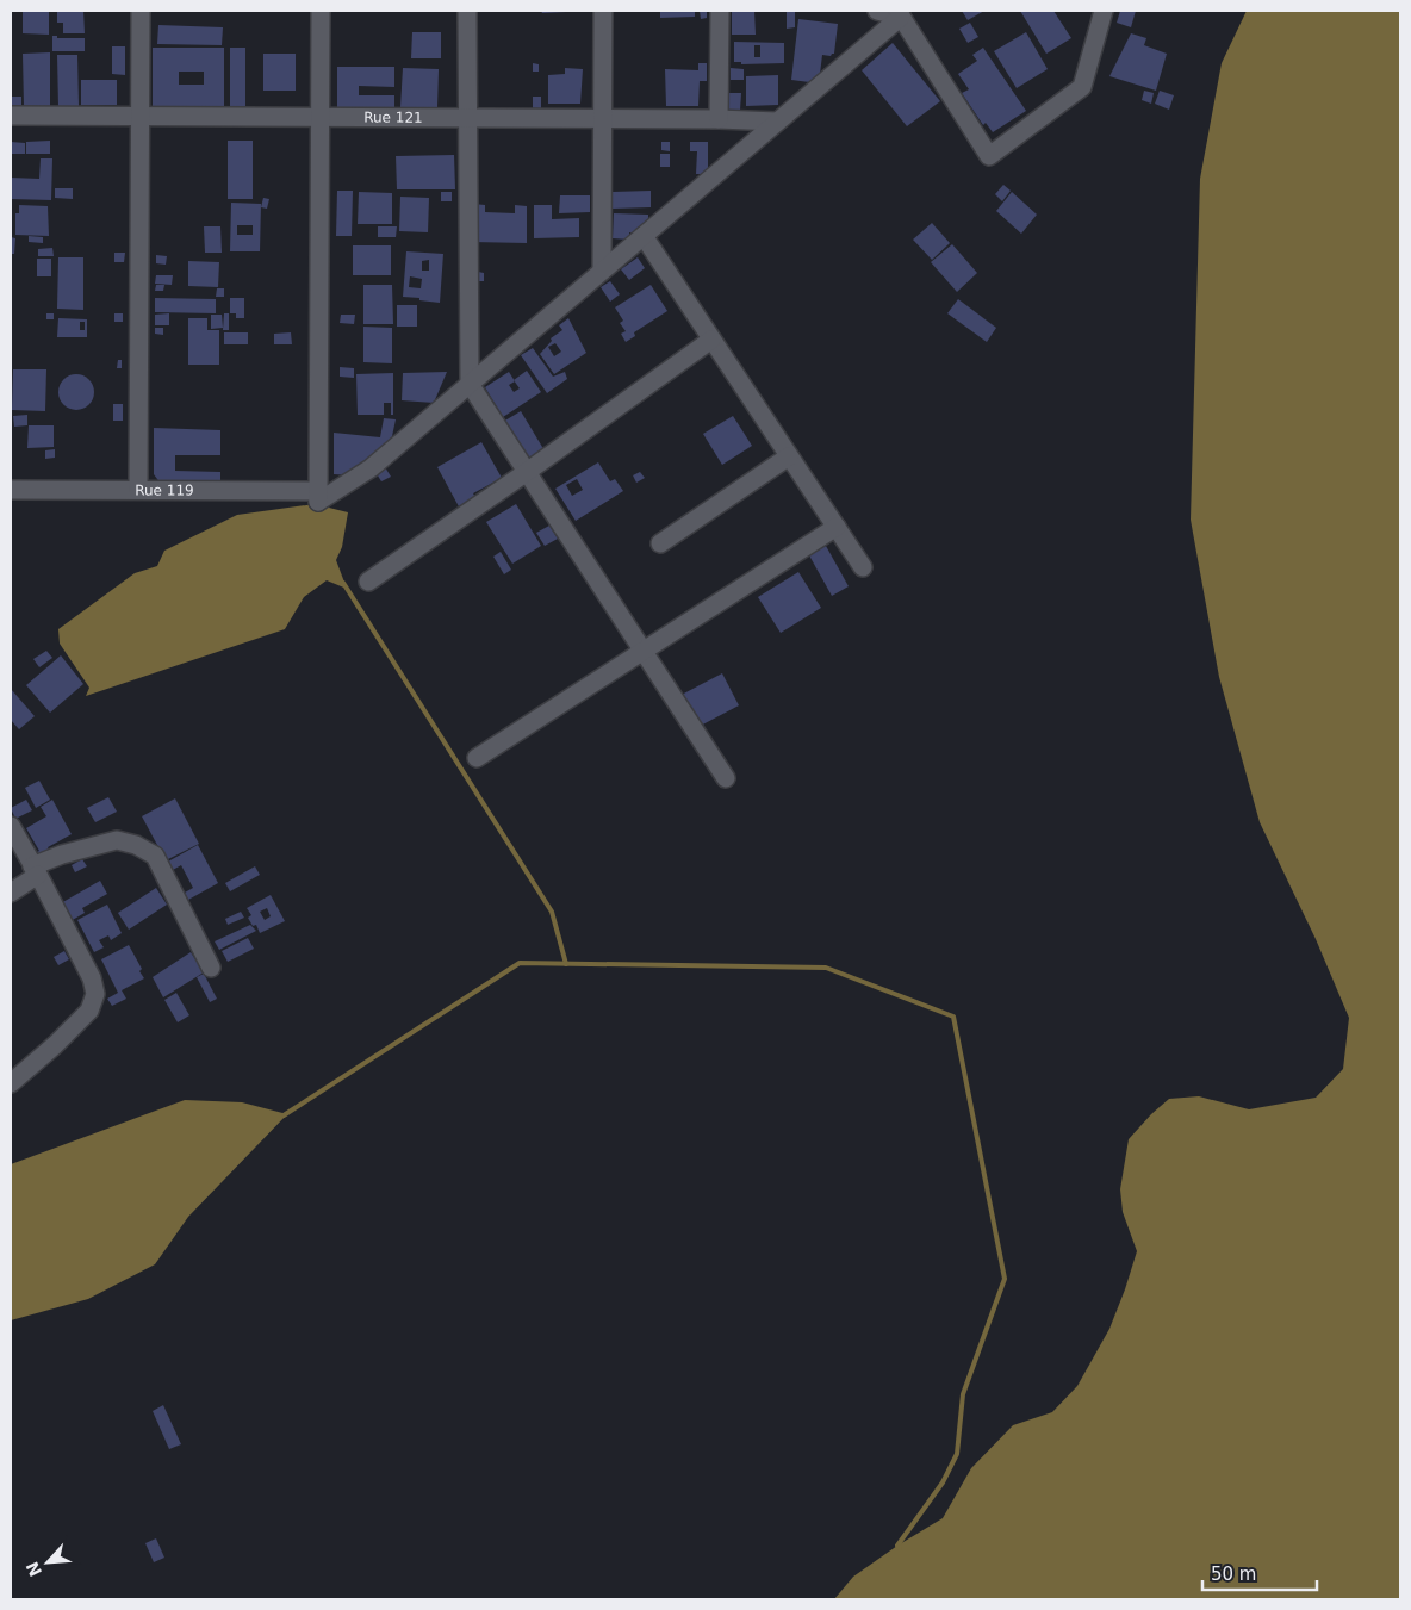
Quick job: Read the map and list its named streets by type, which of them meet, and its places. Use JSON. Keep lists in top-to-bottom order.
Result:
{
  "streets": {
    "street": ["Rue 121", "Rue 119"]
  },
  "scale_bar": "50 m",
  "north": "bottom left"
}
